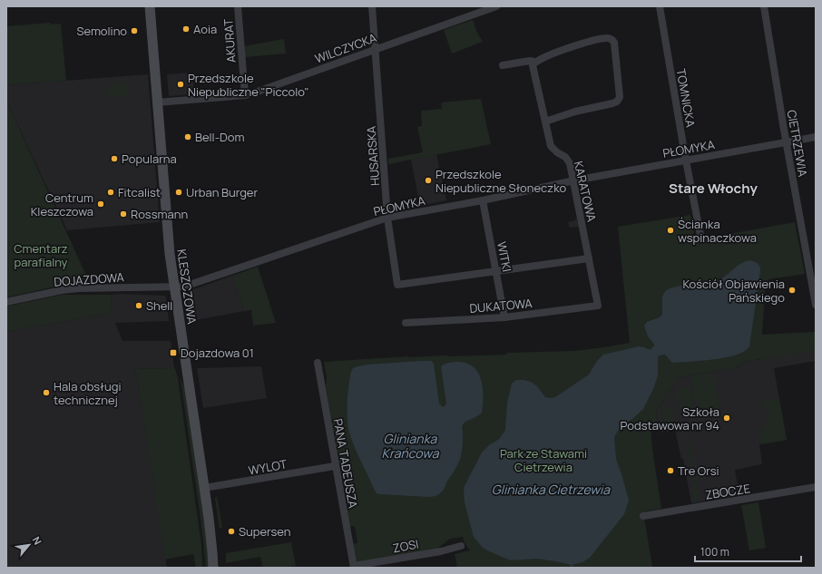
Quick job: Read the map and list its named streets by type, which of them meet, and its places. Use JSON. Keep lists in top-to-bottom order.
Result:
{
  "streets": {
    "main road": ["KLESZCZOWA"],
    "street": [
      "AKURAT",
      "WILCZYCKA",
      "TOMNICKA",
      "CIETRZEWIA",
      "PŁOMYKA",
      "HUSARSKA",
      "KARATOWA",
      "WITKI",
      "DOJAZDOWA",
      "DUKATOWA",
      "PANA TADEUSZA",
      "WYLOT",
      "ZBOCZE",
      "ZOSI"
    ]
  },
  "crossings": [
    ["AKURAT", "WILCZYCKA"],
    ["WILCZYCKA", "HUSARSKA"],
    ["WILCZYCKA", "KLESZCZOWA"],
    ["TOMNICKA", "PŁOMYKA"],
    ["CIETRZEWIA", "PŁOMYKA"],
    ["PŁOMYKA", "HUSARSKA"],
    ["PŁOMYKA", "KARATOWA"],
    ["PŁOMYKA", "WITKI"],
    ["PŁOMYKA", "DOJAZDOWA"],
    ["PŁOMYKA", "KLESZCZOWA"],
    ["HUSARSKA", "KARATOWA"],
    ["HUSARSKA", "WITKI"],
    ["KARATOWA", "DUKATOWA"],
    ["WITKI", "DUKATOWA"],
    ["DOJAZDOWA", "KLESZCZOWA"],
    ["KLESZCZOWA", "WYLOT"],
    ["PANA TADEUSZA", "WYLOT"],
    ["PANA TADEUSZA", "ZOSI"]
  ],
  "districts": ["Stare Włochy"],
  "water": ["Glinianka Krańcowa", "Glinianka Cietrzewia"],
  "parks": ["Cmentarz parafialny", "Park ze Stawami Cietrzewia"],
  "places": {
    "other": [
      "Aoia",
      "Semolino",
      "Przedszkole Niepubliczne \"Piccolo\"",
      "Bell-Dom",
      "Popularna",
      "Przedszkole Niepubliczne Słoneczko",
      "Fitcalist",
      "Urban Burger",
      "Centrum Kleszczowa",
      "Rossmann",
      "Ścianka wspinaczkowa",
      "Kościół Objawienia Pańskiego",
      "Shell",
      "Hala obsługi technicznej",
      "Szkoła Podstawowa nr 94",
      "Tre Orsi",
      "Supersen"
    ],
    "transit": ["Dojazdowa 01"]
  },
  "scale_bar": "100 m",
  "north": "top right"
}
